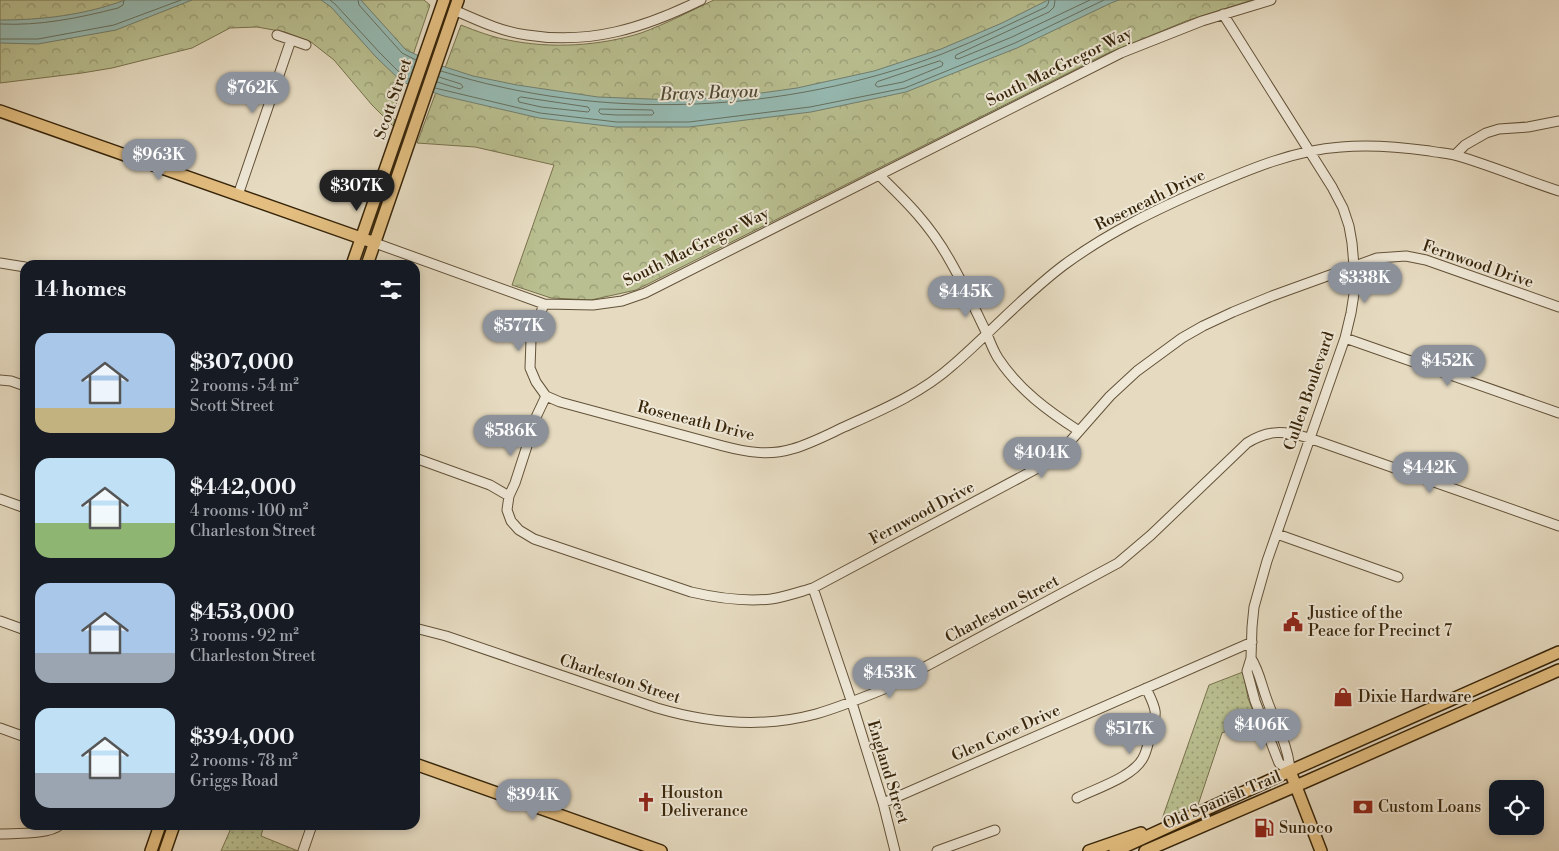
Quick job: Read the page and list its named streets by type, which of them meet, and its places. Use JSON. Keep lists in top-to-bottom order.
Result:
{
  "streets": {
    "main road": [
      "South MacGregor Way",
      "Scott Street",
      "Cullen Boulevard",
      "Old Spanish Trail"
    ],
    "street": [
      "Roseneath Drive",
      "Fernwood Drive",
      "Charleston Street",
      "Glen Cove Drive",
      "England Street"
    ]
  },
  "crossings": [
    ["South MacGregor Way", "Scott Street"],
    ["South MacGregor Way", "Cullen Boulevard"],
    ["Roseneath Drive", "Cullen Boulevard"],
    ["Fernwood Drive", "Cullen Boulevard"],
    ["Fernwood Drive", "England Street"],
    ["Cullen Boulevard", "Charleston Street"],
    ["Cullen Boulevard", "Glen Cove Drive"],
    ["Cullen Boulevard", "Old Spanish Trail"],
    ["Charleston Street", "England Street"],
    ["Glen Cove Drive", "England Street"]
  ],
  "water": ["Brays Bayou"],
  "places": {
    "public building": ["Justice of the Peace for Precinct 7"],
    "shop": ["Dixie Hardware"],
    "church": ["Houston Deliverance"],
    "bank": ["Custom Loans"],
    "fuel station": ["Sunoco"]
  },
  "page": {
    "price": [
      "$762K",
      "$963K",
      "$307K",
      "$338K",
      "$445K",
      "$577K",
      "$452K",
      "$586K",
      "$404K",
      "$442K",
      "$453K",
      "$406K",
      "$517K",
      "$394K"
    ],
    "heading": "14 homes",
    "list": [
      {
        "name": "$307,000",
        "note": "2 rooms · 54 m² · Scott Street"
      },
      {
        "name": "$442,000",
        "note": "4 rooms · 100 m² · Charleston Street"
      },
      {
        "name": "$453,000",
        "note": "3 rooms · 92 m² · Charleston Street"
      },
      {
        "name": "$394,000",
        "note": "2 rooms · 78 m² · Griggs Road"
      }
    ]
  }
}
